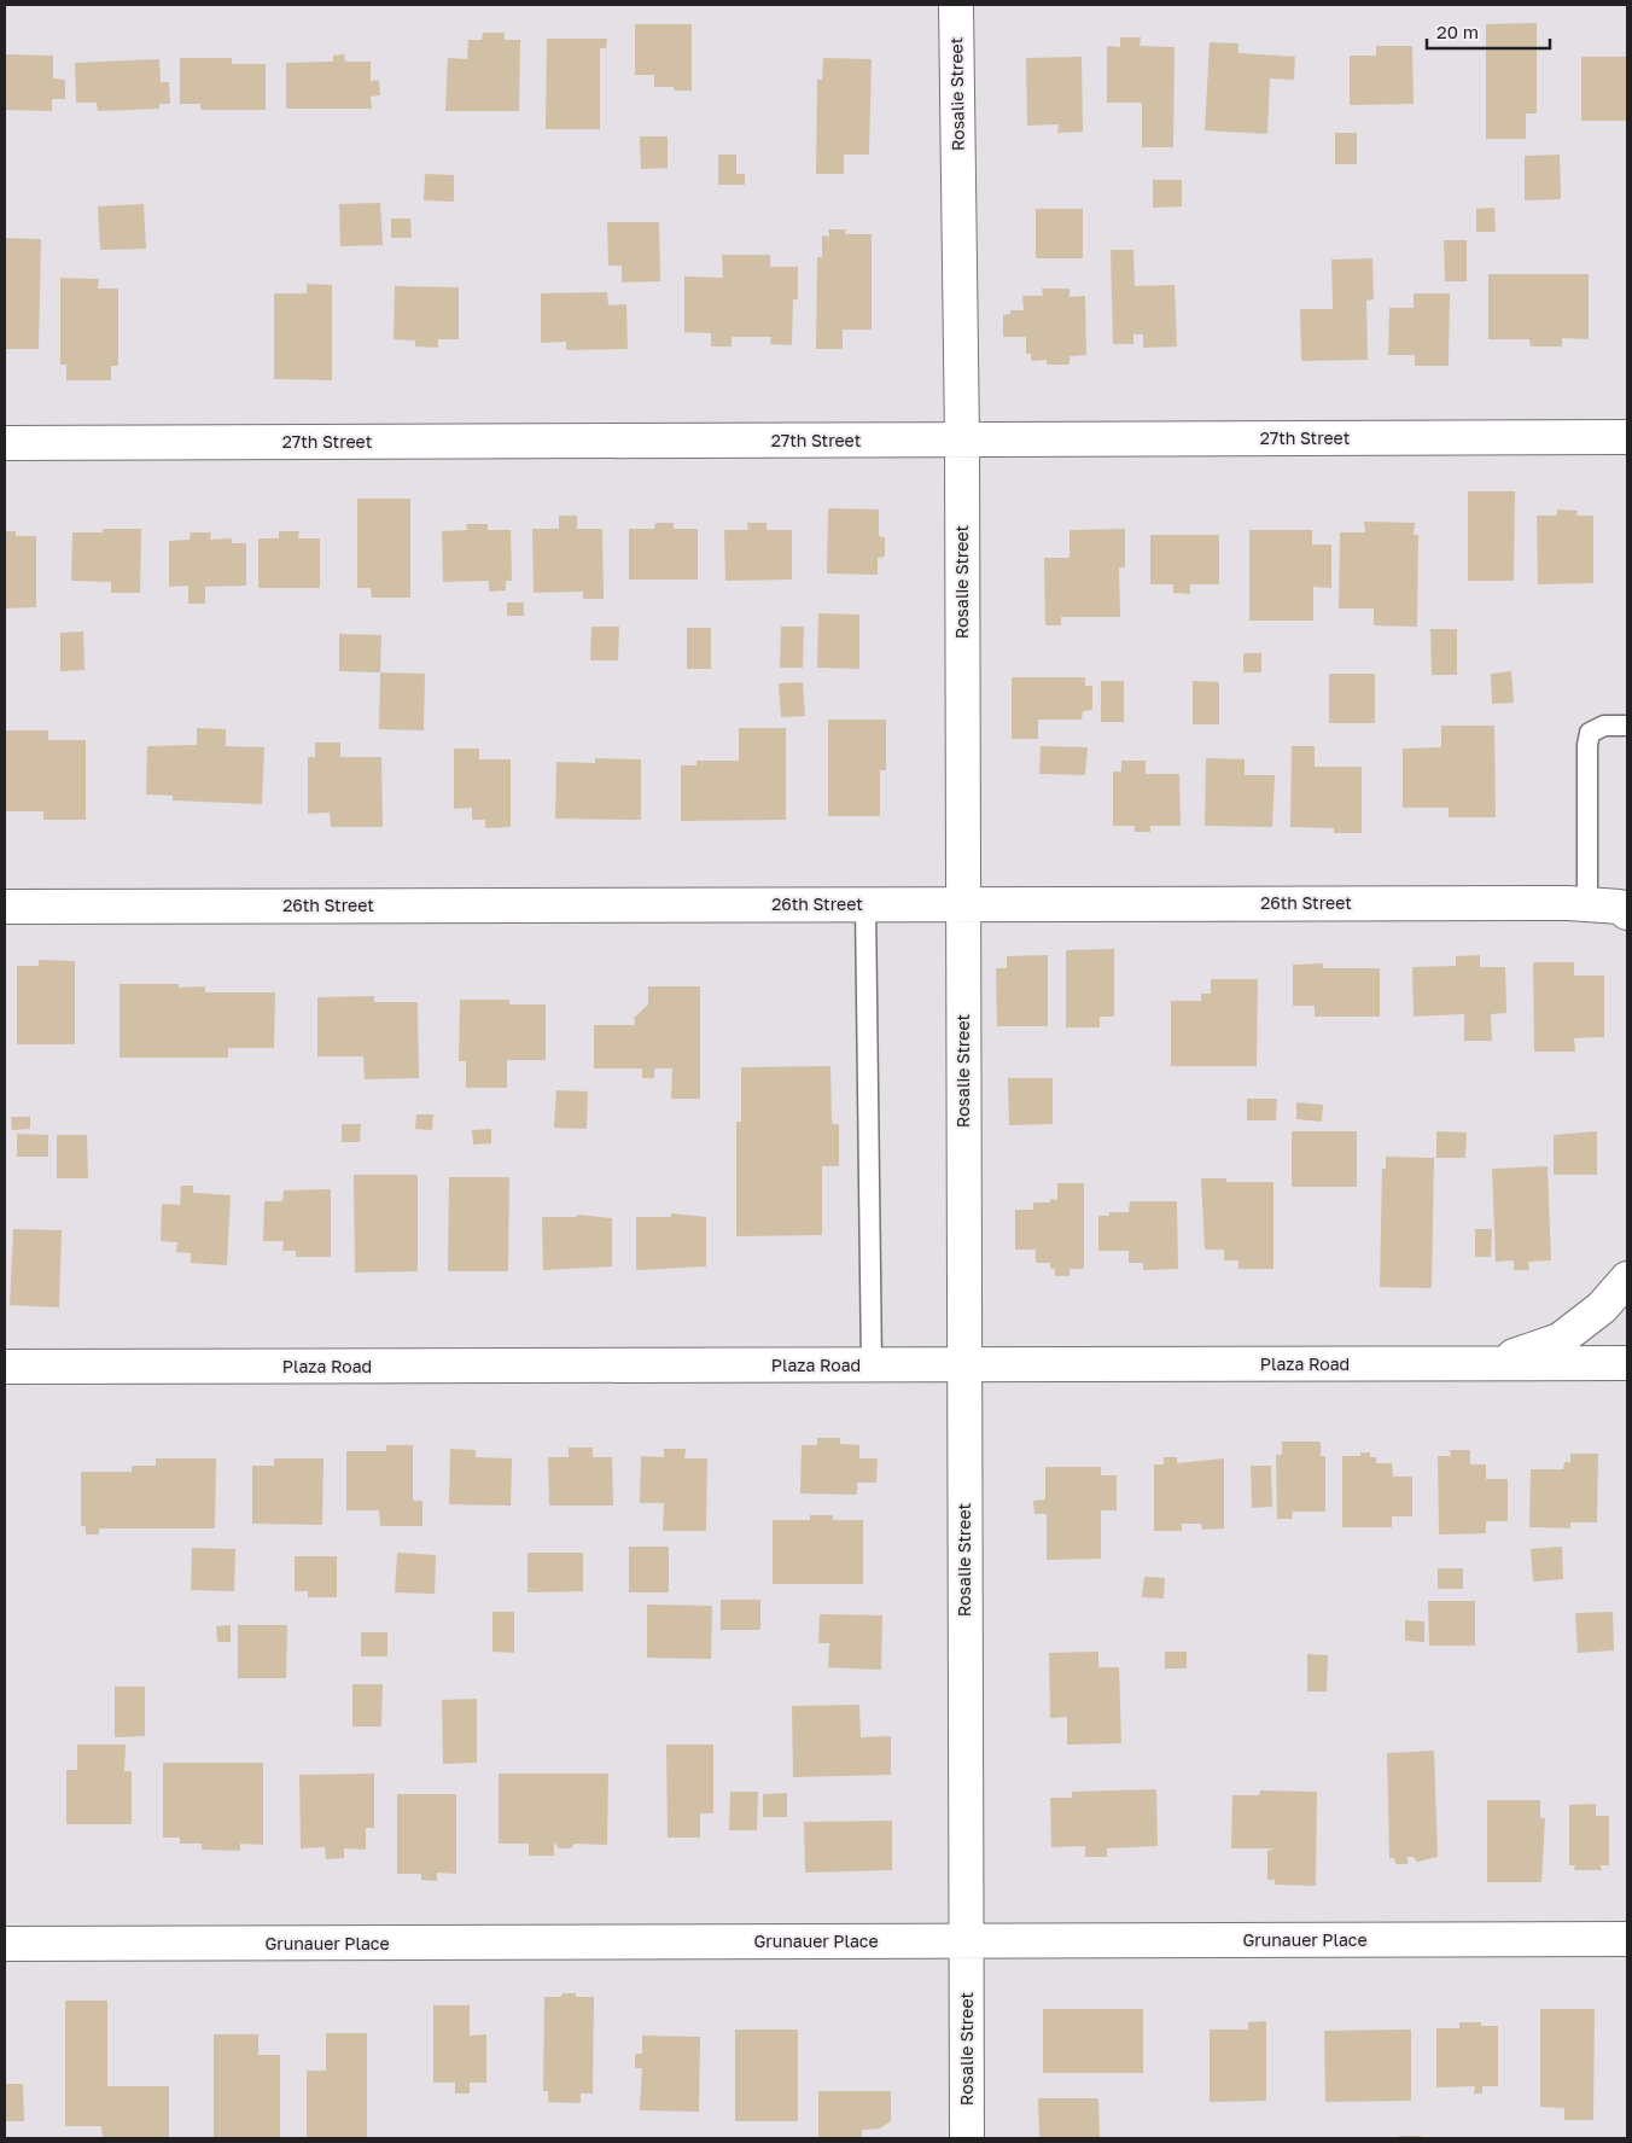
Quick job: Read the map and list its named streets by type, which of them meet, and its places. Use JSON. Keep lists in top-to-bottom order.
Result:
{
  "streets": {
    "street": [
      "Rosalie Street",
      "27th Street",
      "26th Street",
      "Plaza Road",
      "Grunauer Place"
    ]
  },
  "crossings": [
    ["Rosalie Street", "27th Street"],
    ["Rosalie Street", "26th Street"],
    ["Rosalie Street", "Plaza Road"],
    ["Rosalie Street", "Grunauer Place"]
  ],
  "scale_bar": "20 m"
}
